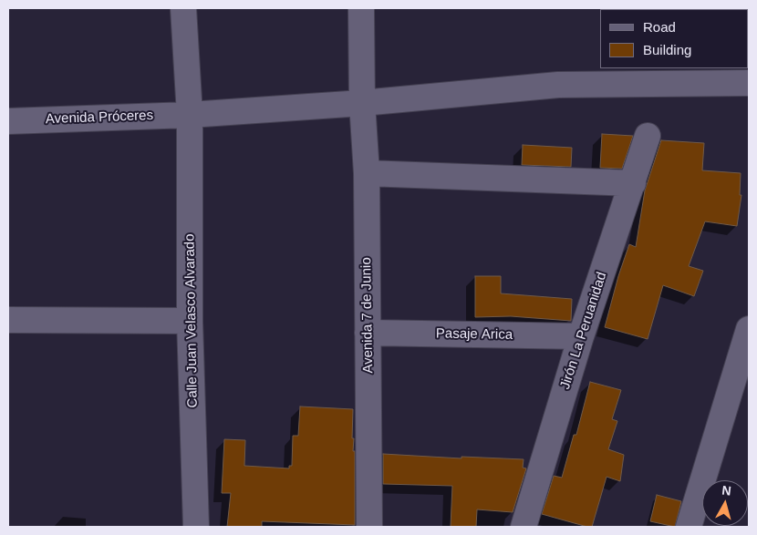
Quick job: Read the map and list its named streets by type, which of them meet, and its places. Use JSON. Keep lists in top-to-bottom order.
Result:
{
  "streets": {
    "street": [
      "Avenida Próceres",
      "Avenida 7 de Junio",
      "Calle Juan Velasco Alvarado",
      "Jirón La Peruanidad",
      "Pasaje Arica"
    ]
  },
  "crossings": [
    ["Avenida Próceres", "Avenida 7 de Junio"],
    ["Avenida Próceres", "Calle Juan Velasco Alvarado"],
    ["Avenida 7 de Junio", "Pasaje Arica"],
    ["Jirón La Peruanidad", "Pasaje Arica"]
  ],
  "legend": ["Road", "Building"],
  "north": "top"
}
